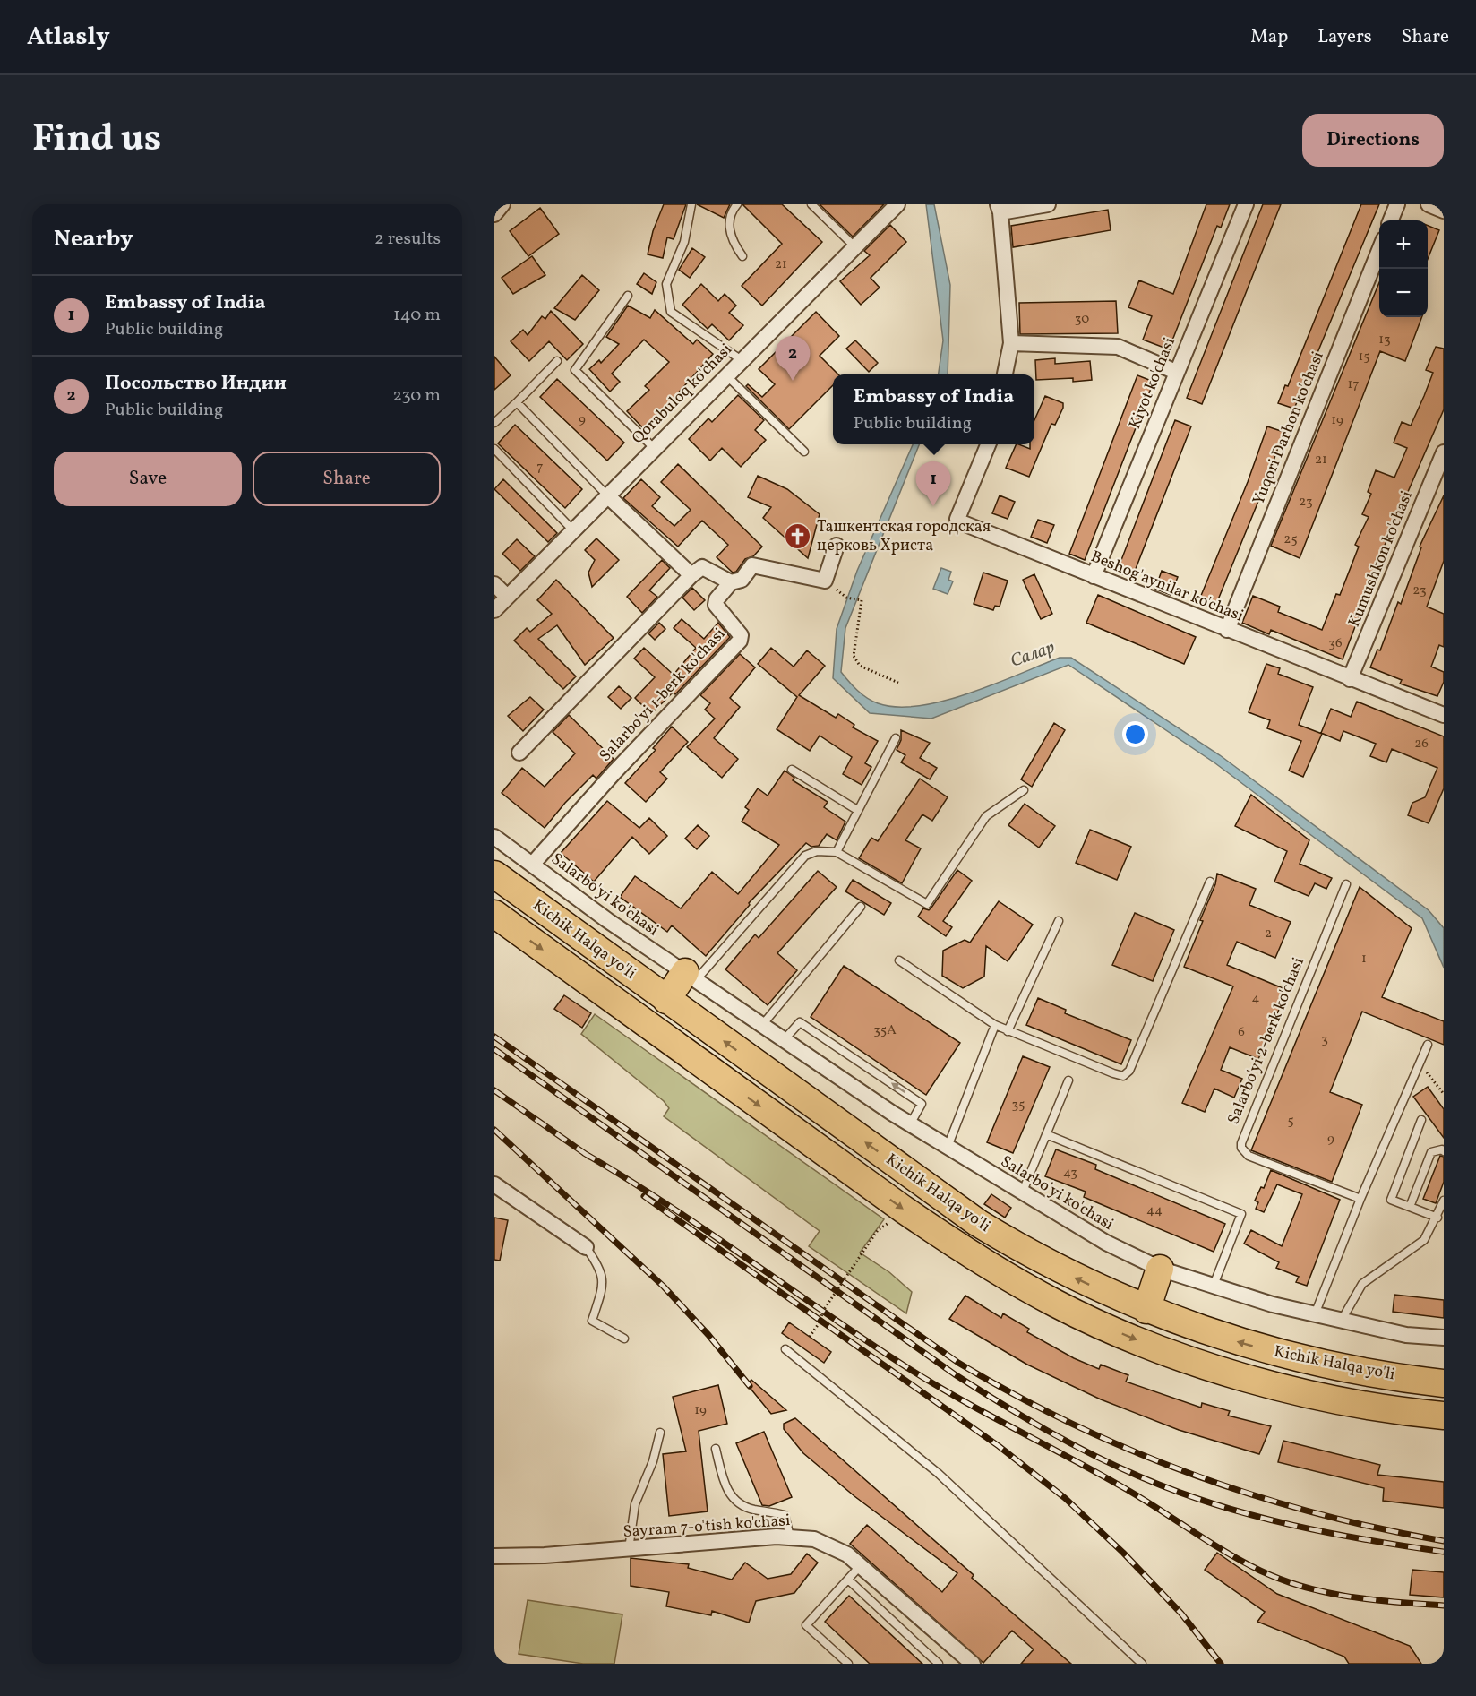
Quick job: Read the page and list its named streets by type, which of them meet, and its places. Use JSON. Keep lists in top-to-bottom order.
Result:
{
  "streets": {
    "highway": ["Kichik Halqa yo'li"],
    "street": [
      "Kiyot ko'chasi",
      "Qorabuloq ko'chasi",
      "Yuqori Darhon ko'chasi",
      "Kumushkon ko'chasi",
      "Beshog'aynilar ko'chasi",
      "Salarbo'yi 1-berk ko'chasi",
      "Salarbo'yi ko'chasi",
      "Sayram 7-o'tish ko'chasi"
    ],
    "lane": ["Salarbo'yi 2-berk ko'chasi"]
  },
  "crossings": [
    ["Kiyot ko'chasi", "Beshog'aynilar ko'chasi"],
    ["Yuqori Darhon ko'chasi", "Beshog'aynilar ko'chasi"],
    ["Kumushkon ko'chasi", "Beshog'aynilar ko'chasi"],
    ["Salarbo'yi 1-berk ko'chasi", "Salarbo'yi ko'chasi"]
  ],
  "water": ["Салар"],
  "places": {
    "church": ["Ташкентская городская церковь Христа"]
  },
  "house_numbers": [
    "21",
    "30",
    "13",
    "15",
    "17",
    "9",
    "19",
    "21",
    "7",
    "23",
    "25",
    "23",
    "36",
    "26",
    "2",
    "1",
    "4",
    "35A",
    "6",
    "3",
    "35",
    "5",
    "9",
    "43",
    "44",
    "19"
  ],
  "page": {
    "header": "Atlasly",
    "nav": ["Map", "Layers", "Share"],
    "title": "Find us",
    "buttons": [
      "Directions",
      ["Save", "Share"]
    ],
    "heading": ["Nearby", "2 results"],
    "map_buttons": ["+", "−"],
    "list": [
      {
        "mark": "1",
        "name": "Embassy of India",
        "note": "Public building",
        "value": "140 m"
      },
      {
        "mark": "2",
        "name": "Посольство Индии",
        "note": "Public building",
        "value": "230 m"
      }
    ],
    "pins": ["2", "1"],
    "popup": ["Embassy of India", "Public building"]
  }
}
